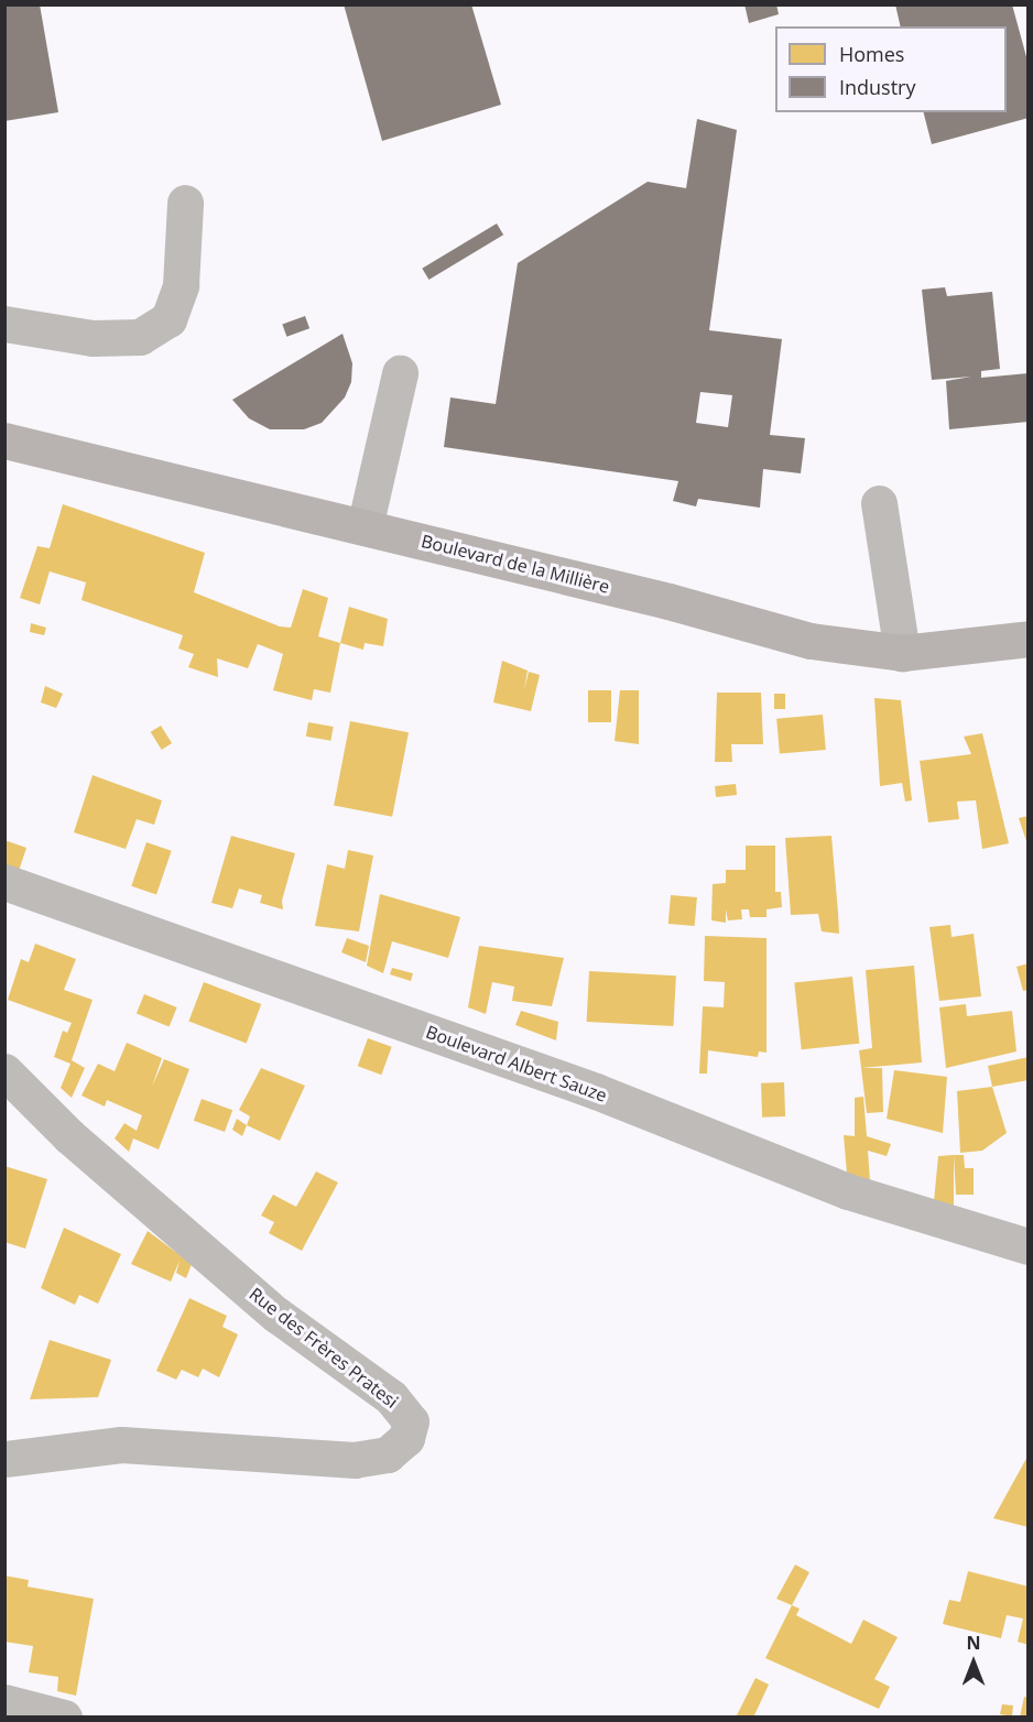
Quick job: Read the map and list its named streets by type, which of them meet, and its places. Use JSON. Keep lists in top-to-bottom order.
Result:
{
  "streets": {
    "main road": ["Boulevard de la Millière"],
    "street": ["Boulevard Albert Sauze", "Rue des Frères Pratesi"]
  },
  "legend": ["Homes", "Industry"],
  "north": "top"
}
